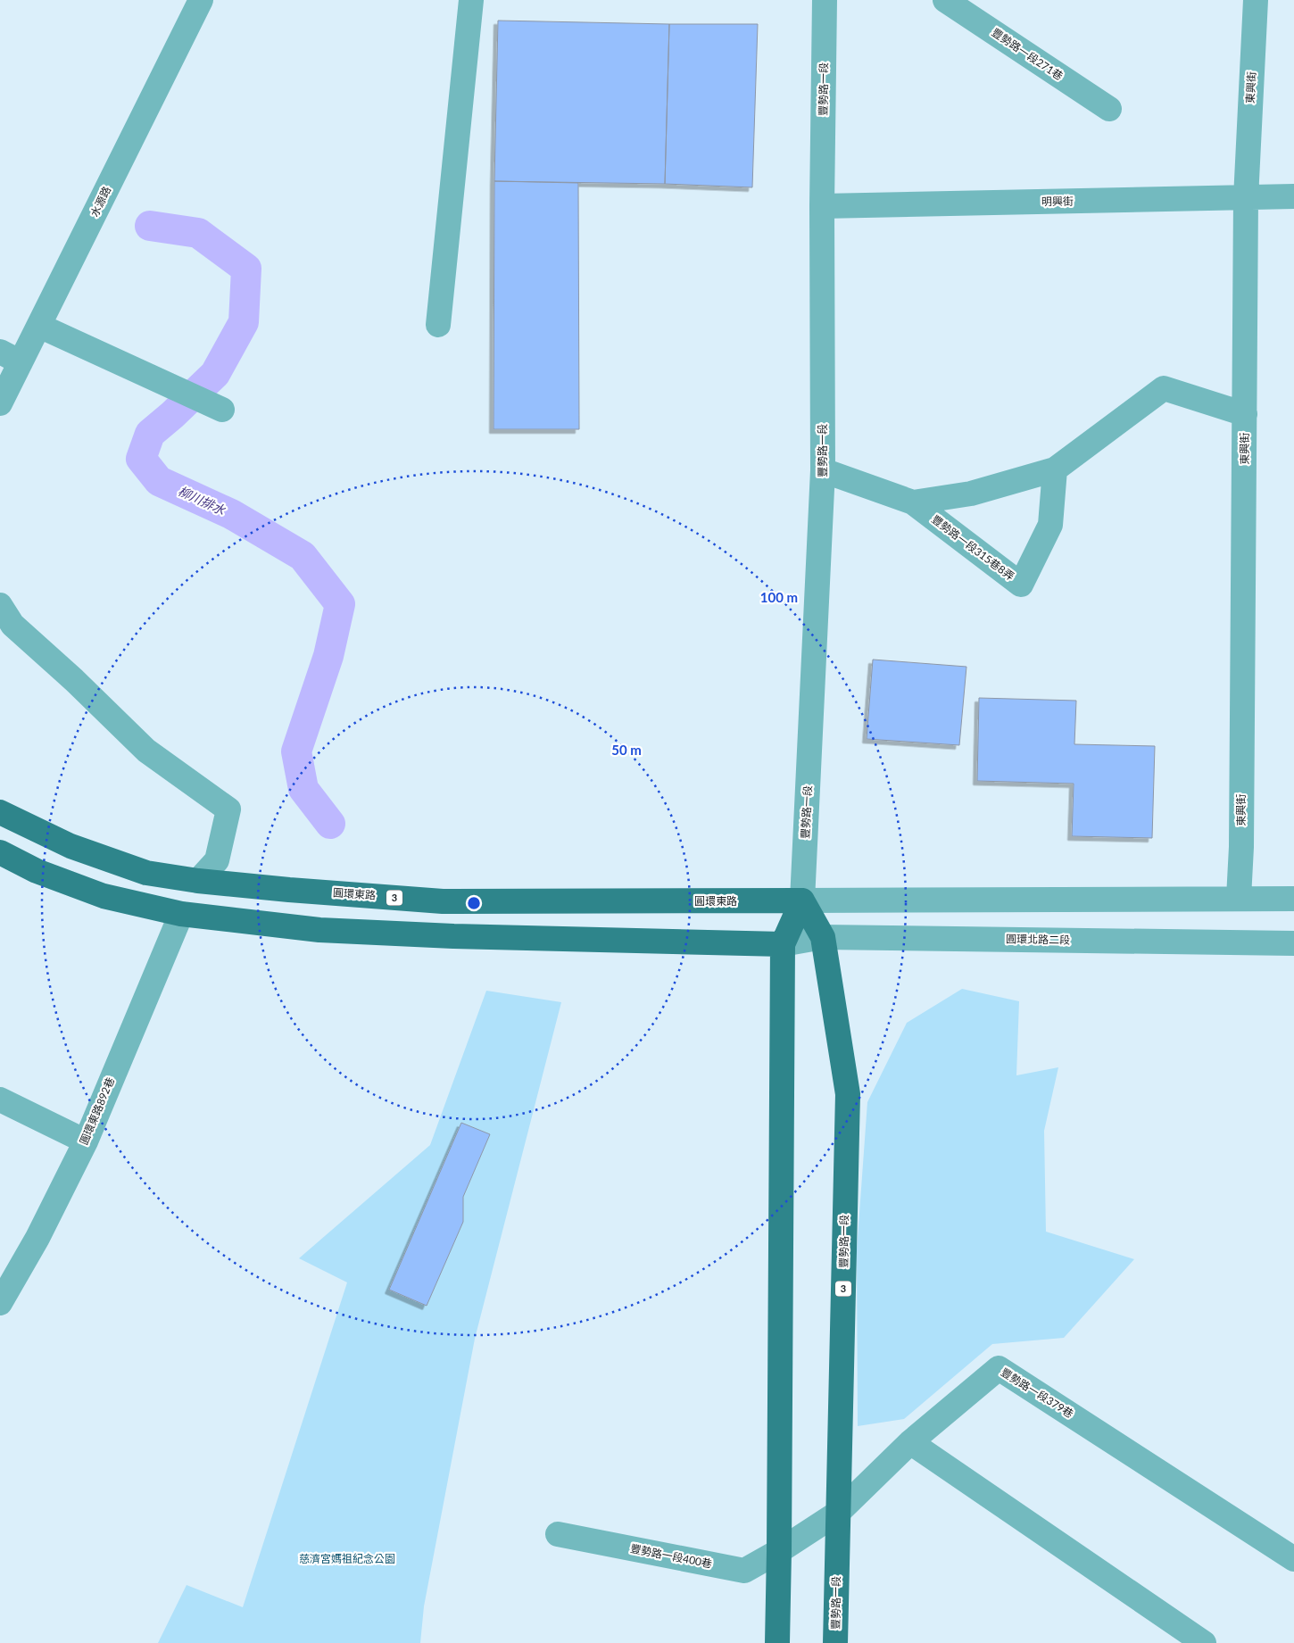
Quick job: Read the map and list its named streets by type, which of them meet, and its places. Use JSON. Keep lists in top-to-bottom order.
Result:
{
  "streets": {
    "main road": ["豐勢路一段", "圓環東路", "3"],
    "street": [
      "豐勢路一段271巷",
      "東興街",
      "水源路",
      "明興街",
      "豐勢路一段315巷8弄",
      "圓環北路二段",
      "圓環東路892巷",
      "豐勢路一段379巷",
      "豐勢路一段400巷"
    ]
  },
  "crossings": [
    ["東興街", "明興街"],
    ["東興街", "豐勢路一段315巷8弄"],
    ["豐勢路一段", "明興街"],
    ["豐勢路一段", "豐勢路一段315巷8弄"],
    ["豐勢路一段", "圓環東路"],
    ["豐勢路一段", "圓環北路二段"],
    ["豐勢路一段", "豐勢路一段379巷"],
    ["豐勢路一段", "豐勢路一段400巷"],
    ["豐勢路一段379巷", "豐勢路一段400巷"]
  ],
  "water": ["柳川排水"],
  "parks": ["慈濟宮媽祖紀念公園"],
  "rings": ["100 m", "50 m"]
}
